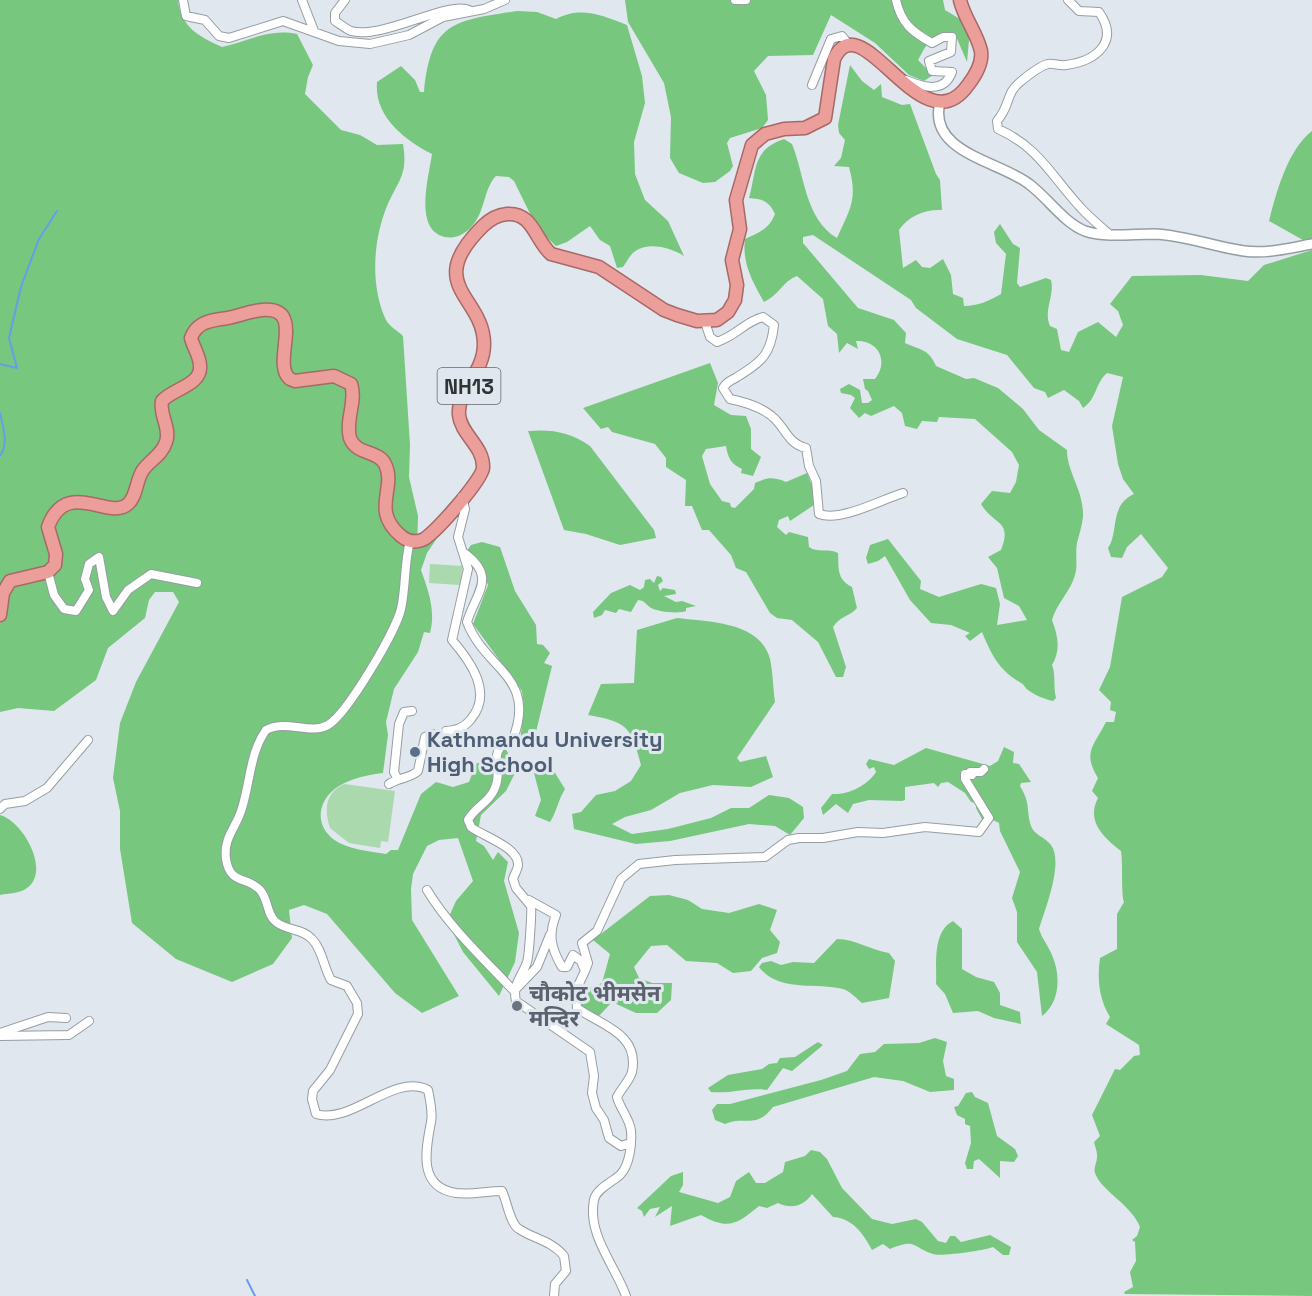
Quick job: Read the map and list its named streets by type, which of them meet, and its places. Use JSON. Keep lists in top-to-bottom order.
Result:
{
  "streets": {
    "highway": ["NH13"]
  },
  "places": ["Kathmandu University High School", "चौकोट भीमसेन मन्दिर"]
}
